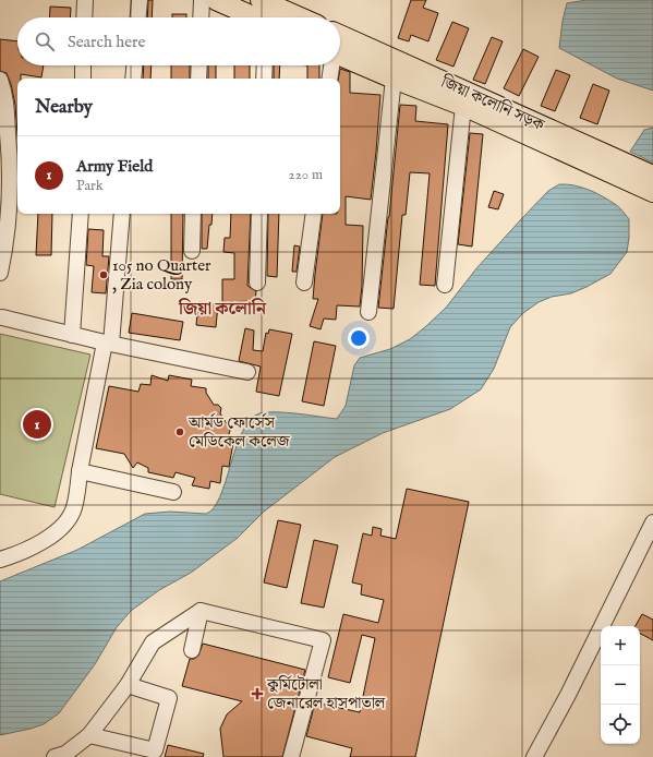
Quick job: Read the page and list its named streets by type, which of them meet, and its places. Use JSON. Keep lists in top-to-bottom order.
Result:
{
  "streets": {
    "main road": ["জিয়া কলোনি সড়ক"]
  },
  "districts": ["জিয়া কলোনি"],
  "places": {
    "other": ["105 no Quarter , Zia colony", "আর্মড ফোর্সেস মেডিকেল কলেজ"],
    "health": ["কুর্মিটোলা জেনারেল হাসপাতাল"]
  },
  "page": {
    "search": "Search here",
    "heading": "Nearby",
    "list": [
      {
        "mark": "1",
        "name": "Army Field",
        "note": "Park",
        "value": "220 m"
      }
    ],
    "pins": "1",
    "map_buttons": ["+", "−"]
  }
}
